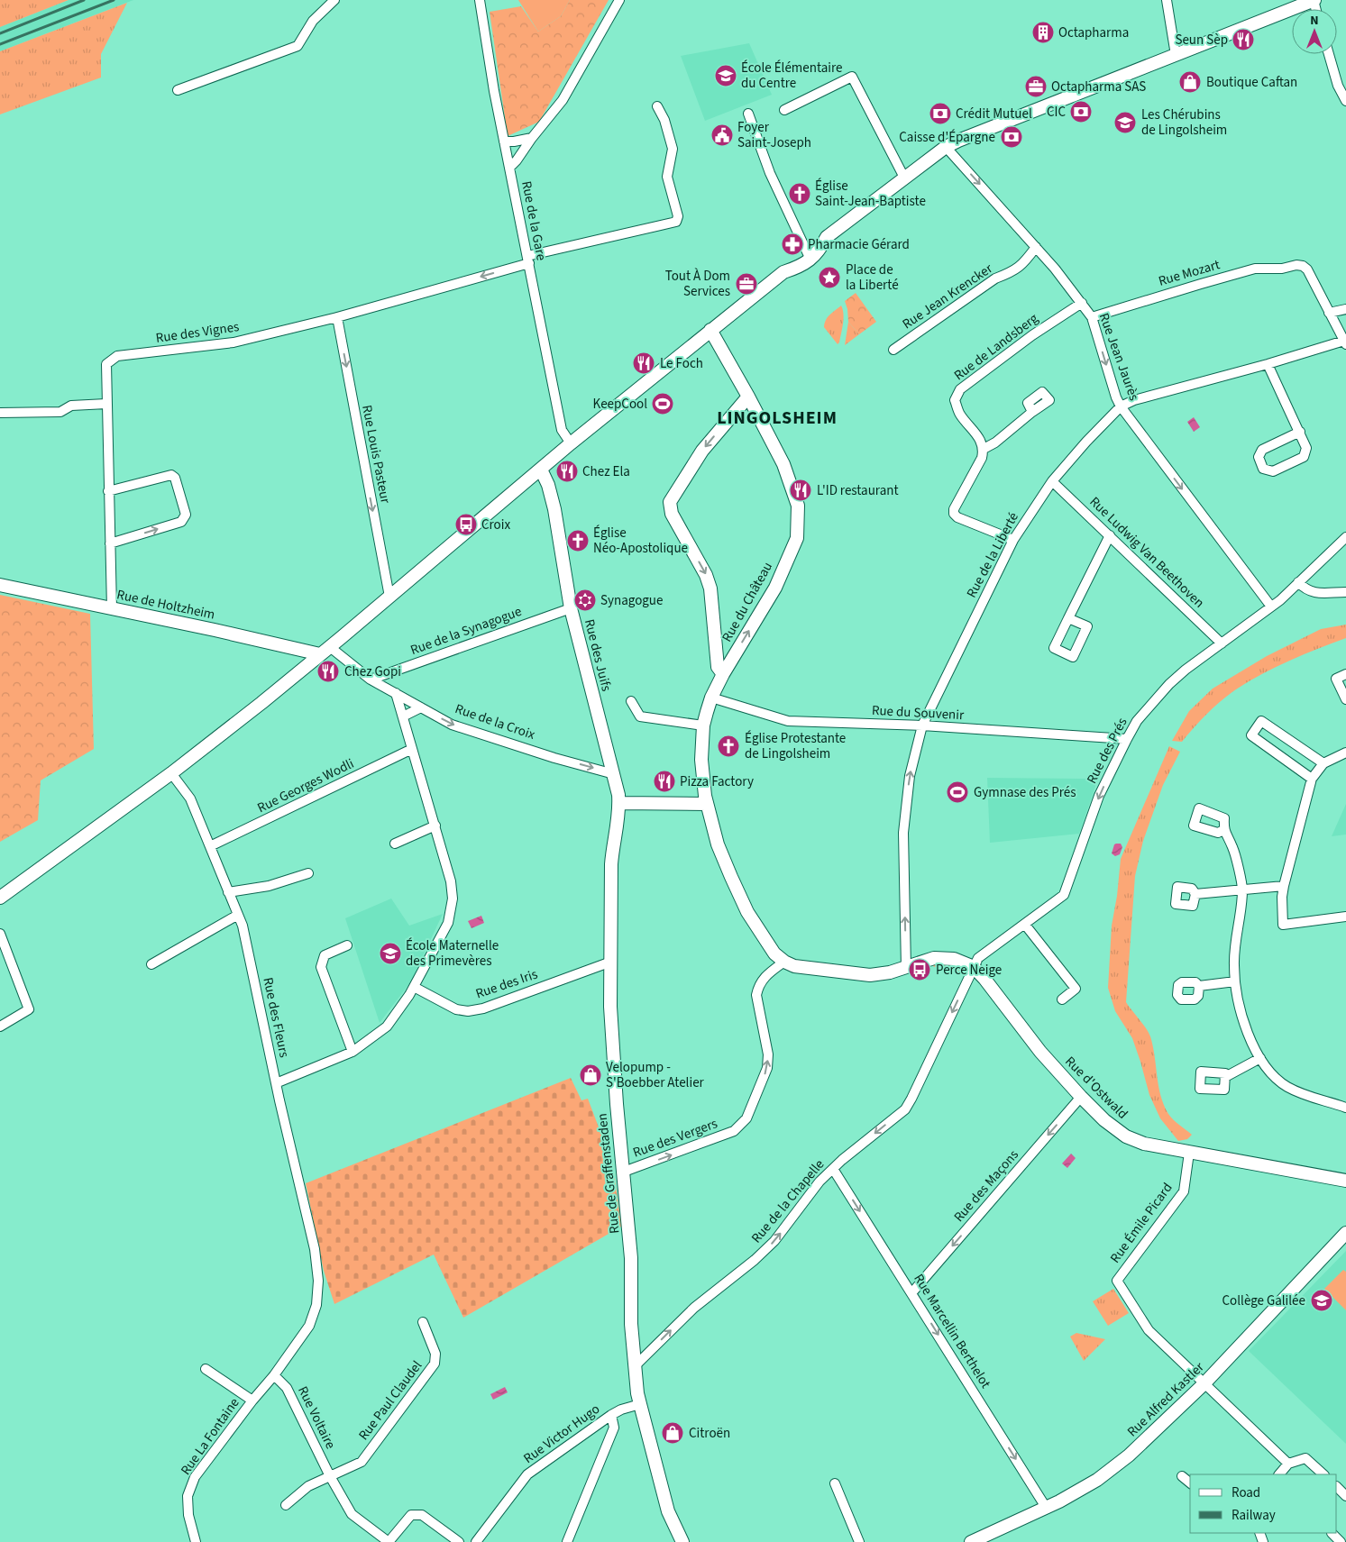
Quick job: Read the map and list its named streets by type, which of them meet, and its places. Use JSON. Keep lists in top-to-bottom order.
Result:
{
  "streets": {
    "main road": [
      "Rue du Château",
      "Rue de Holtzheim",
      "Rue des Juifs",
      "Rue d'Ostwald",
      "Rue de Graffenstaden",
      "Rue Alfred Kastler"
    ],
    "street": [
      "Rue de la Gare",
      "Rue Mozart",
      "Rue Jean Krencker",
      "Rue des Vignes",
      "Rue de Landsberg",
      "Rue Jean Jaurès",
      "Rue Louis Pasteur",
      "Rue Ludwig Van Beethoven",
      "Rue de la Liberté",
      "Rue de la Synagogue",
      "Rue du Souvenir",
      "Rue de la Croix",
      "Rue des Prés",
      "Rue Georges Wodli",
      "Rue des Iris",
      "Rue des Fleurs",
      "Rue des Vergers",
      "Rue des Maçons",
      "Rue de la Chapelle",
      "Rue Émile Picard",
      "Rue Marcellin Berthelot",
      "Rue Paul Claudel",
      "Rue Voltaire",
      "Rue Victor Hugo",
      "Rue La Fontaine"
    ]
  },
  "crossings": [
    ["Rue de la Gare", "Rue des Vignes"],
    ["Rue Mozart", "Rue Jean Jaurès"],
    ["Rue Jean Krencker", "Rue Jean Jaurès"],
    ["Rue des Vignes", "Rue Louis Pasteur"],
    ["Rue des Vignes", "Rue de Holtzheim"],
    ["Rue de Landsberg", "Rue Jean Jaurès"],
    ["Rue Jean Jaurès", "Rue de la Liberté"],
    ["Rue Jean Jaurès", "Rue des Prés"],
    ["Rue Ludwig Van Beethoven", "Rue de la Liberté"],
    ["Rue Ludwig Van Beethoven", "Rue des Prés"],
    ["Rue de la Liberté", "Rue du Souvenir"],
    ["Rue du Château", "Rue du Souvenir"],
    ["Rue du Château", "Rue des Vergers"],
    ["Rue de Holtzheim", "Rue de la Croix"],
    ["Rue de la Synagogue", "Rue des Juifs"],
    ["Rue de la Synagogue", "Rue de la Croix"],
    ["Rue des Juifs", "Rue de la Croix"],
    ["Rue des Juifs", "Rue de Graffenstaden"],
    ["Rue du Souvenir", "Rue des Prés"],
    ["Rue des Prés", "Rue d'Ostwald"],
    ["Rue des Prés", "Rue de la Chapelle"],
    ["Rue Georges Wodli", "Rue des Fleurs"],
    ["Rue des Iris", "Rue de Graffenstaden"],
    ["Rue des Fleurs", "Rue La Fontaine"],
    ["Rue d'Ostwald", "Rue des Maçons"],
    ["Rue d'Ostwald", "Rue de la Chapelle"],
    ["Rue d'Ostwald", "Rue Émile Picard"],
    ["Rue des Vergers", "Rue de Graffenstaden"],
    ["Rue de Graffenstaden", "Rue de la Chapelle"],
    ["Rue de Graffenstaden", "Rue Victor Hugo"],
    ["Rue des Maçons", "Rue Marcellin Berthelot"],
    ["Rue de la Chapelle", "Rue Marcellin Berthelot"],
    ["Rue Émile Picard", "Rue Alfred Kastler"],
    ["Rue Marcellin Berthelot", "Rue Alfred Kastler"],
    ["Rue Paul Claudel", "Rue Voltaire"],
    ["Rue Voltaire", "Rue La Fontaine"]
  ],
  "one_way": [
    "Rue Jean Jaurès",
    "Rue Louis Pasteur",
    "Rue du Château",
    "Rue de la Croix",
    "Rue des Prés",
    "Rue des Vergers",
    "Rue des Maçons",
    "Rue Marcellin Berthelot"
  ],
  "districts": ["LINGOLSHEIM"],
  "places": {
    "building": ["Octapharma"],
    "restaurant": [
      "Seun Sèp",
      "Le Foch",
      "Chez Ela",
      "L'ID restaurant",
      "Chez Gopi",
      "Pizza Factory"
    ],
    "school or university": [
      "École Élémentaire du Centre",
      "Les Chérubins de Lingolsheim",
      "École Maternelle des Primevères",
      "Collège Galilée"
    ],
    "shop": ["Boutique Caftan", "Velopump - S'Boebber Atelier", "Citroën"],
    "office": ["Octapharma SAS", "Tout À Dom Services"],
    "bank": ["CIC", "Crédit Mutuel", "Caisse d'Épargne"],
    "public building": ["Foyer Saint-Joseph"],
    "church": ["Église Saint-Jean-Baptiste", "Église Néo-Apostolique", "Église Protestante de Lingolsheim"],
    "pharmacy": ["Pharmacie Gérard"],
    "place": ["Place de la Liberté"],
    "sports": ["KeepCool", "Gymnase des Prés"],
    "bus stop": ["Croix", "Perce Neige"],
    "synagogue": ["Synagogue"]
  },
  "legend": ["Road", "Railway"],
  "north": "top"
}
